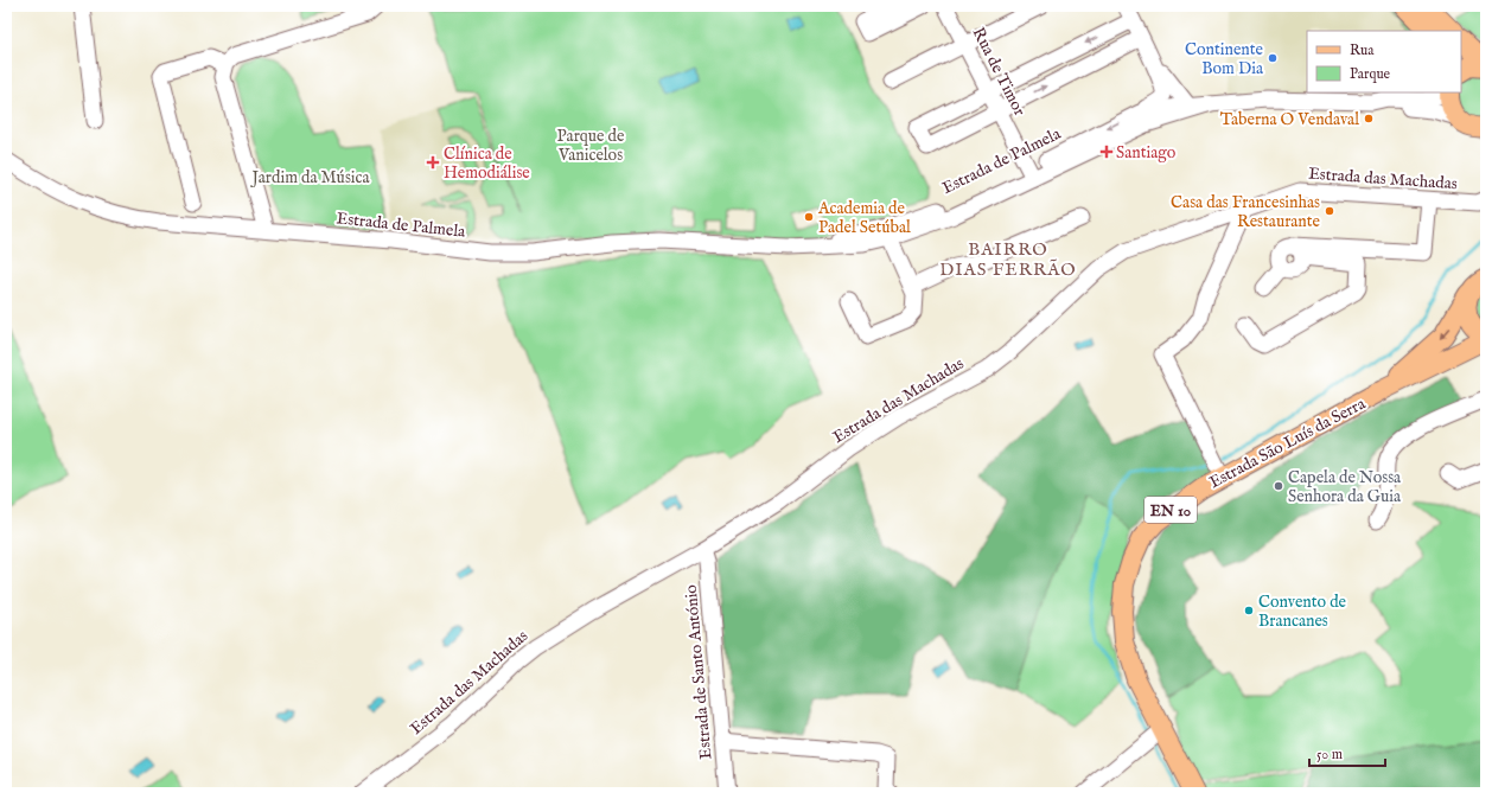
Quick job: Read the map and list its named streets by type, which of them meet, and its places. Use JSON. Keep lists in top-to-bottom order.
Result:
{
  "streets": {
    "main road": ["Estrada São Luís da Serra", "EN 10"],
    "street": [
      "Rua de Timor",
      "Estrada de Palmela",
      "Estrada das Machadas",
      "Estrada de Santo António"
    ]
  },
  "crossings": [
    ["Rua de Timor", "Estrada de Palmela"],
    ["Estrada das Machadas", "Estrada de Santo António"],
    ["Estrada São Luís da Serra", "EN 10"]
  ],
  "districts": ["BAIRRO DIAS FERRÃO"],
  "parks": ["Parque de Vanicelos", "Jardim da Música"],
  "places": {
    "other": [
      "Continente Bom Dia",
      "Taberna O Vendaval",
      "Casa das Francesinhas Restaurante",
      "Academia de Padel Setúbal",
      "Capela de Nossa Senhora da Guia",
      "Convento de Brancanes"
    ],
    "health": ["Santiago", "Clínica de Hemodiálise"]
  },
  "legend": ["Rua", "Parque"],
  "scale_bar": "50 m"
}
